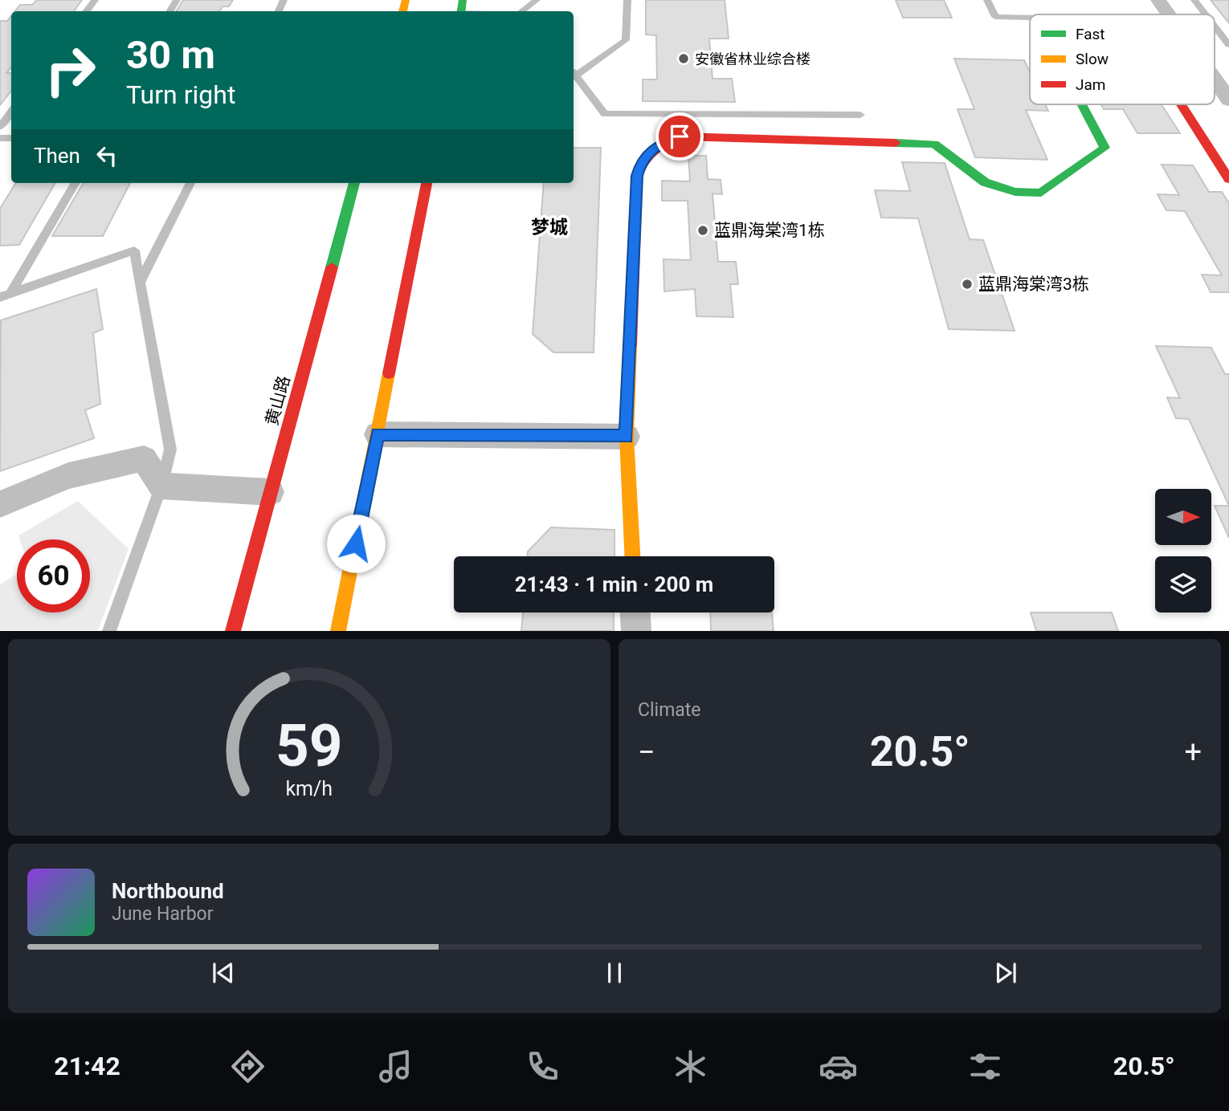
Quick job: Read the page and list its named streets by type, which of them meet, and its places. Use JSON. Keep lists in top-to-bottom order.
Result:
{
  "streets": {
    "street": ["黄山路"]
  },
  "districts": ["梦城"],
  "places": ["安徽省林业综合楼", "蓝鼎海棠湾1栋", "蓝鼎海棠湾3栋"],
  "legend": ["Fast", "Slow", "Jam"],
  "north": "right",
  "page": {
    "turn": ["30 m", "Turn right"],
    "then": "Then",
    "limit": "60",
    "trip": "21:43 · 1 min · 200 m",
    "tile": "Climate",
    "heat": ["−", "20.5°", "+"],
    "song": ["Northbound", "June Harbor"],
    "tabs": ["21:42", "20.5°"],
    "gauge": ["59", "km/h"]
  }
}
